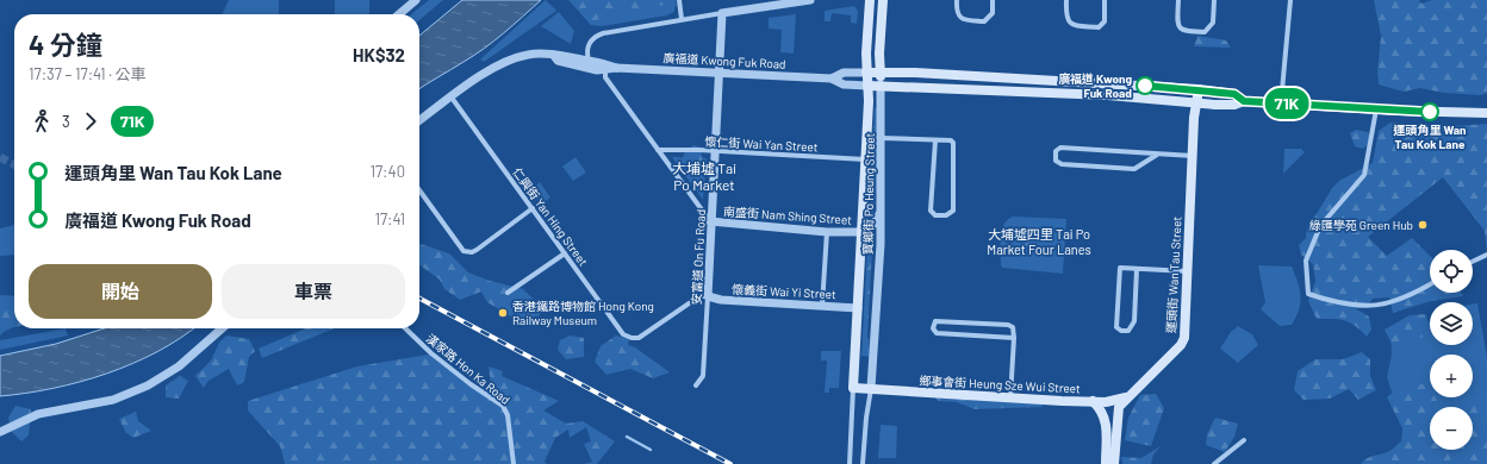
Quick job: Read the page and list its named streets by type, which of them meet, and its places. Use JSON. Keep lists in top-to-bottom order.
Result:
{
  "streets": {
    "main road": [
      "廣福道 Kwong Fuk Road",
      "寶鄉街 Po Heung Street",
      "運頭街 Wan Tau Street",
      "鄉事會街 Heung Sze Wui Street"
    ],
    "street": [
      "懷仁街 Wai Yan Street",
      "南盛街 Nam Shing Street",
      "仁興街 Yan Hing Street",
      "安富道 On Fu Road",
      "懷義街 Wai Yi Street",
      "漢家路 Hon Ka Road"
    ]
  },
  "crossings": [
    ["廣福道 Kwong Fuk Road", "寶鄉街 Po Heung Street"],
    ["廣福道 Kwong Fuk Road", "仁興街 Yan Hing Street"],
    ["廣福道 Kwong Fuk Road", "安富道 On Fu Road"],
    ["廣福道 Kwong Fuk Road", "運頭街 Wan Tau Street"],
    ["懷仁街 Wai Yan Street", "寶鄉街 Po Heung Street"],
    ["懷仁街 Wai Yan Street", "安富道 On Fu Road"],
    ["寶鄉街 Po Heung Street", "南盛街 Nam Shing Street"],
    ["寶鄉街 Po Heung Street", "懷義街 Wai Yi Street"],
    ["寶鄉街 Po Heung Street", "鄉事會街 Heung Sze Wui Street"],
    ["南盛街 Nam Shing Street", "安富道 On Fu Road"],
    ["仁興街 Yan Hing Street", "安富道 On Fu Road"],
    ["仁興街 Yan Hing Street", "懷義街 Wai Yi Street"],
    ["安富道 On Fu Road", "懷義街 Wai Yi Street"],
    ["運頭街 Wan Tau Street", "鄉事會街 Heung Sze Wui Street"]
  ],
  "districts": ["大埔墟 Tai Po Market", "大埔墟四里 Tai Po Market Four Lanes"],
  "places": [
    "廣福道 Kwong Fuk Road",
    "運頭角里 Wan Tau Kok Lane",
    "綠匯學苑 Green Hub",
    "香港鐵路博物館 Hong Kong Railway Museum"
  ],
  "lines": ["bus line 71K"],
  "page": {
    "on_map": "71K",
    "heading": ["4 分鐘", "17:37 – 17:41 · 公車", "HK$32"],
    "legs": ["3", "71K"],
    "list": [
      {
        "name": "運頭角里 Wan Tau Kok Lane",
        "value": "17:40"
      },
      {
        "name": "廣福道 Kwong Fuk Road",
        "value": "17:41"
      }
    ],
    "map_buttons": ["+", "−"],
    "buttons": ["開始", "車票"]
  }
}
